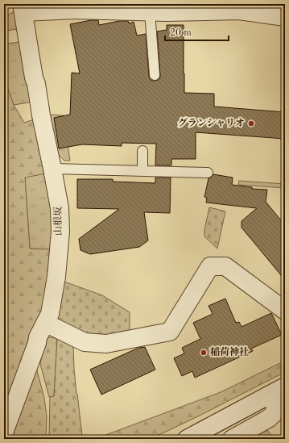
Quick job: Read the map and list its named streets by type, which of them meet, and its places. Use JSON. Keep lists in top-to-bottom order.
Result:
{
  "streets": {
    "street": ["山根坂"]
  },
  "places": ["グランシャリオ", "稲荷神社"],
  "scale_bar": "20 m"
}
